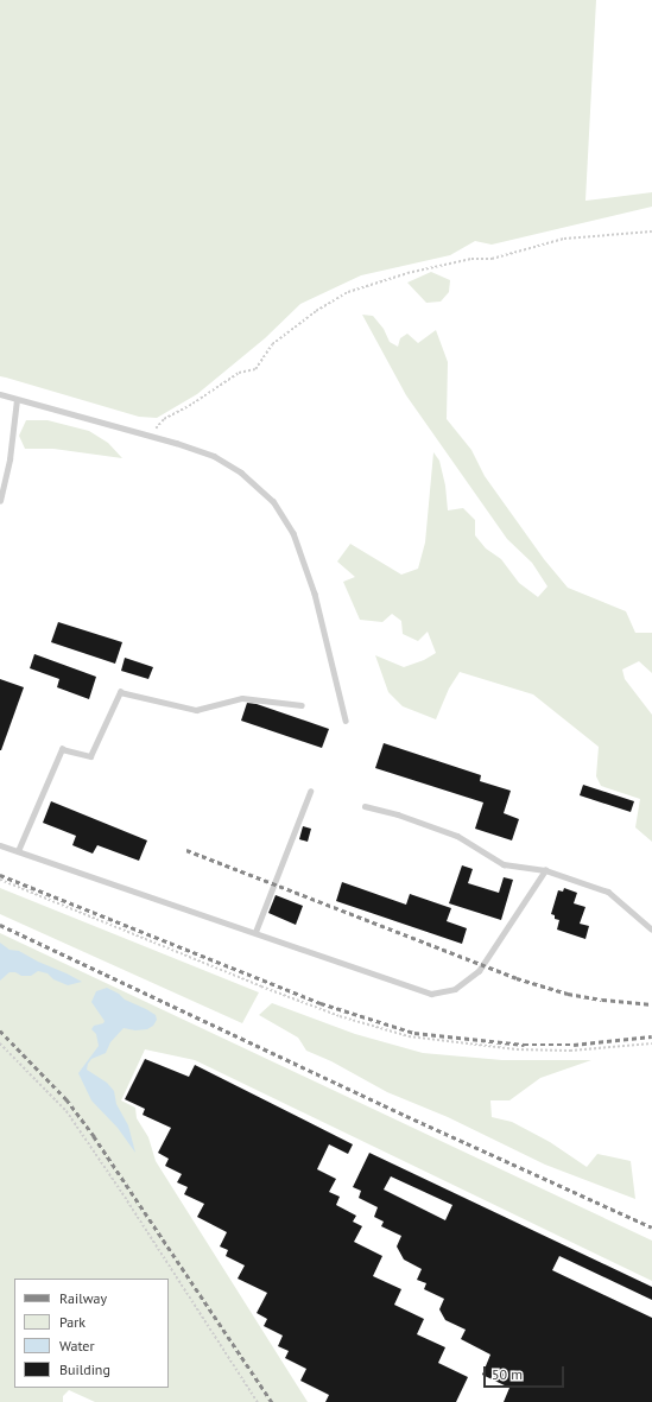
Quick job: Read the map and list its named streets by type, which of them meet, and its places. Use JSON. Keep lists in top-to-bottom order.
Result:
{
  "legend": [
    "Railway",
    "Park",
    "Water",
    "Building"
  ],
  "scale_bar": "50 m"
}
